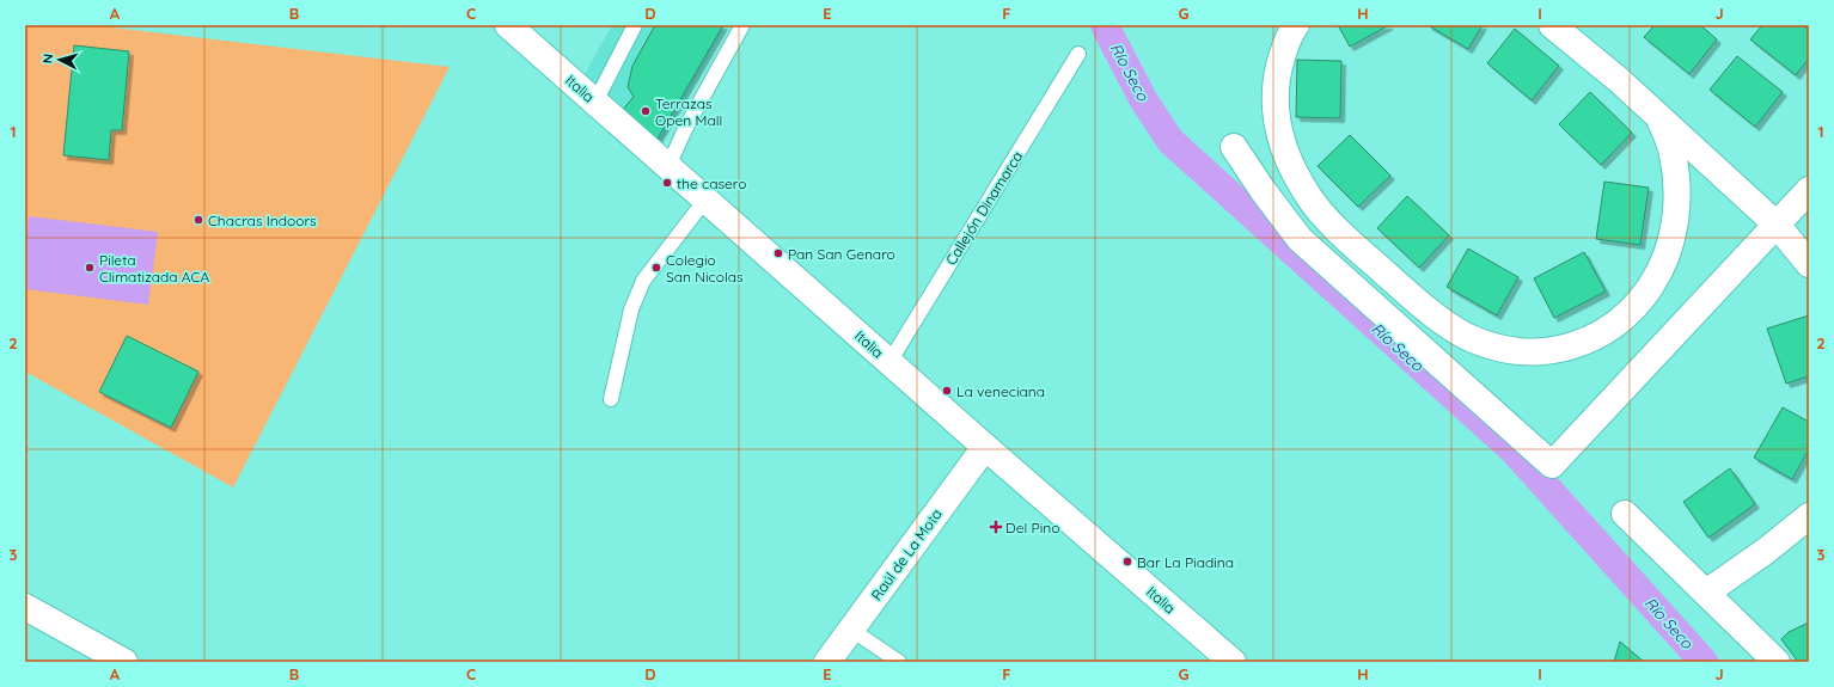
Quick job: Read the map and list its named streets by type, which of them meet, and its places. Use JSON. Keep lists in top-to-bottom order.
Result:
{
  "streets": {
    "street": ["Italia", "Raúl de La Mota"],
    "lane": ["Callejón Dinamarca"]
  },
  "crossings": [
    ["Italia", "Callejón Dinamarca"],
    ["Italia", "Raúl de La Mota"]
  ],
  "water": ["Río Seco"],
  "places": {
    "other": [
      "Terrazas Open Mall",
      "the casero",
      "Chacras Indoors",
      "Pan San Genaro",
      "Pileta Climatizada ACA",
      "Colegio San Nicolas",
      "La veneciana",
      "Bar La Piadina"
    ],
    "health": ["Del Pino"]
  },
  "north": "left",
  "grid": {
    "columns": [
      "A",
      "B",
      "C",
      "D",
      "E",
      "F",
      "G",
      "H",
      "I",
      "J"
    ],
    "rows": ["1", "2", "3"]
  }
}
